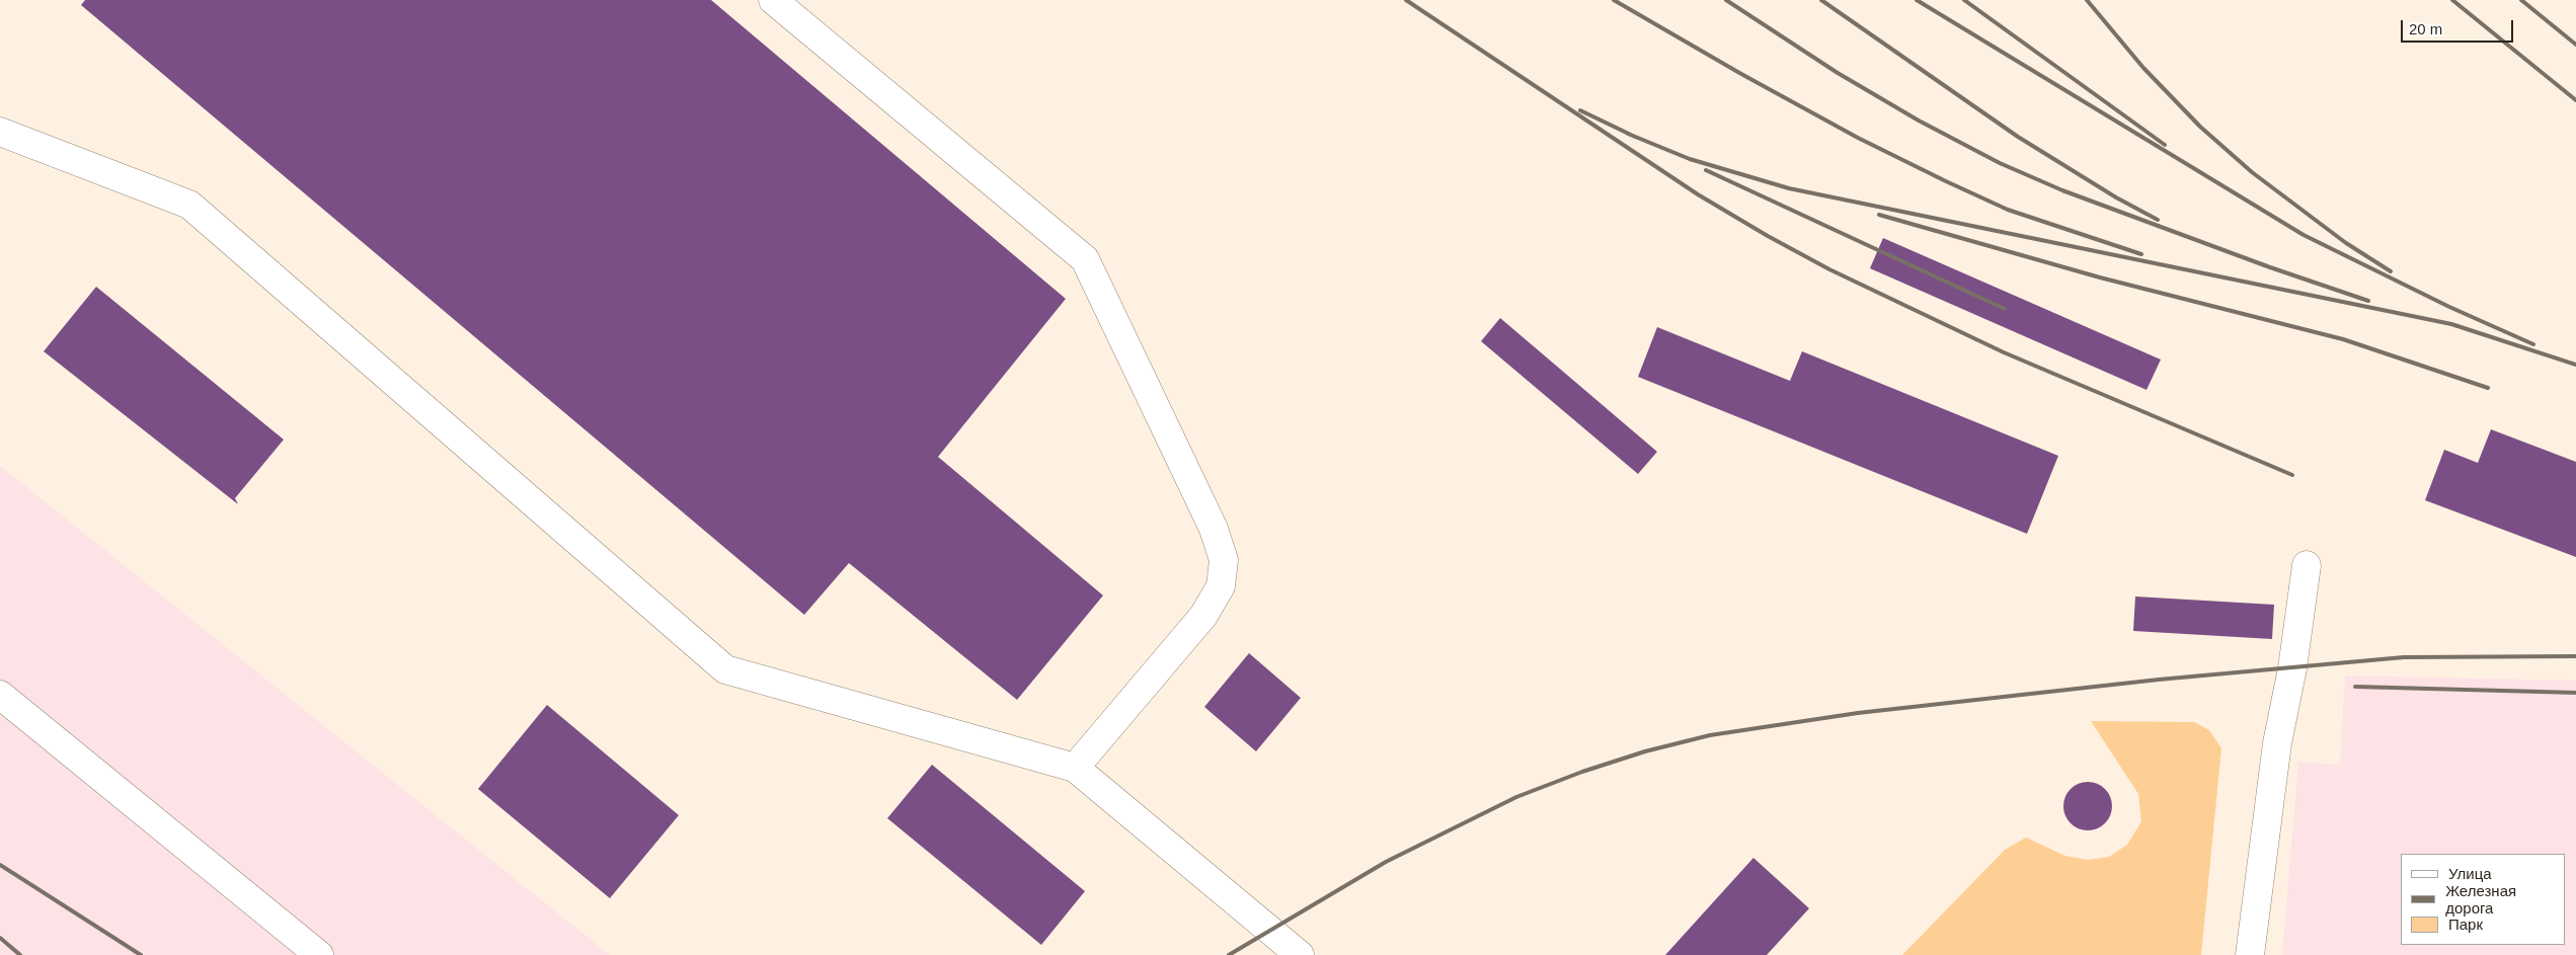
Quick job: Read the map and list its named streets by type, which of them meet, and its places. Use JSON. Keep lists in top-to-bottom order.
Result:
{
  "legend": ["Улица", "Железная дорога", "Парк"],
  "scale_bar": "20 m"
}
